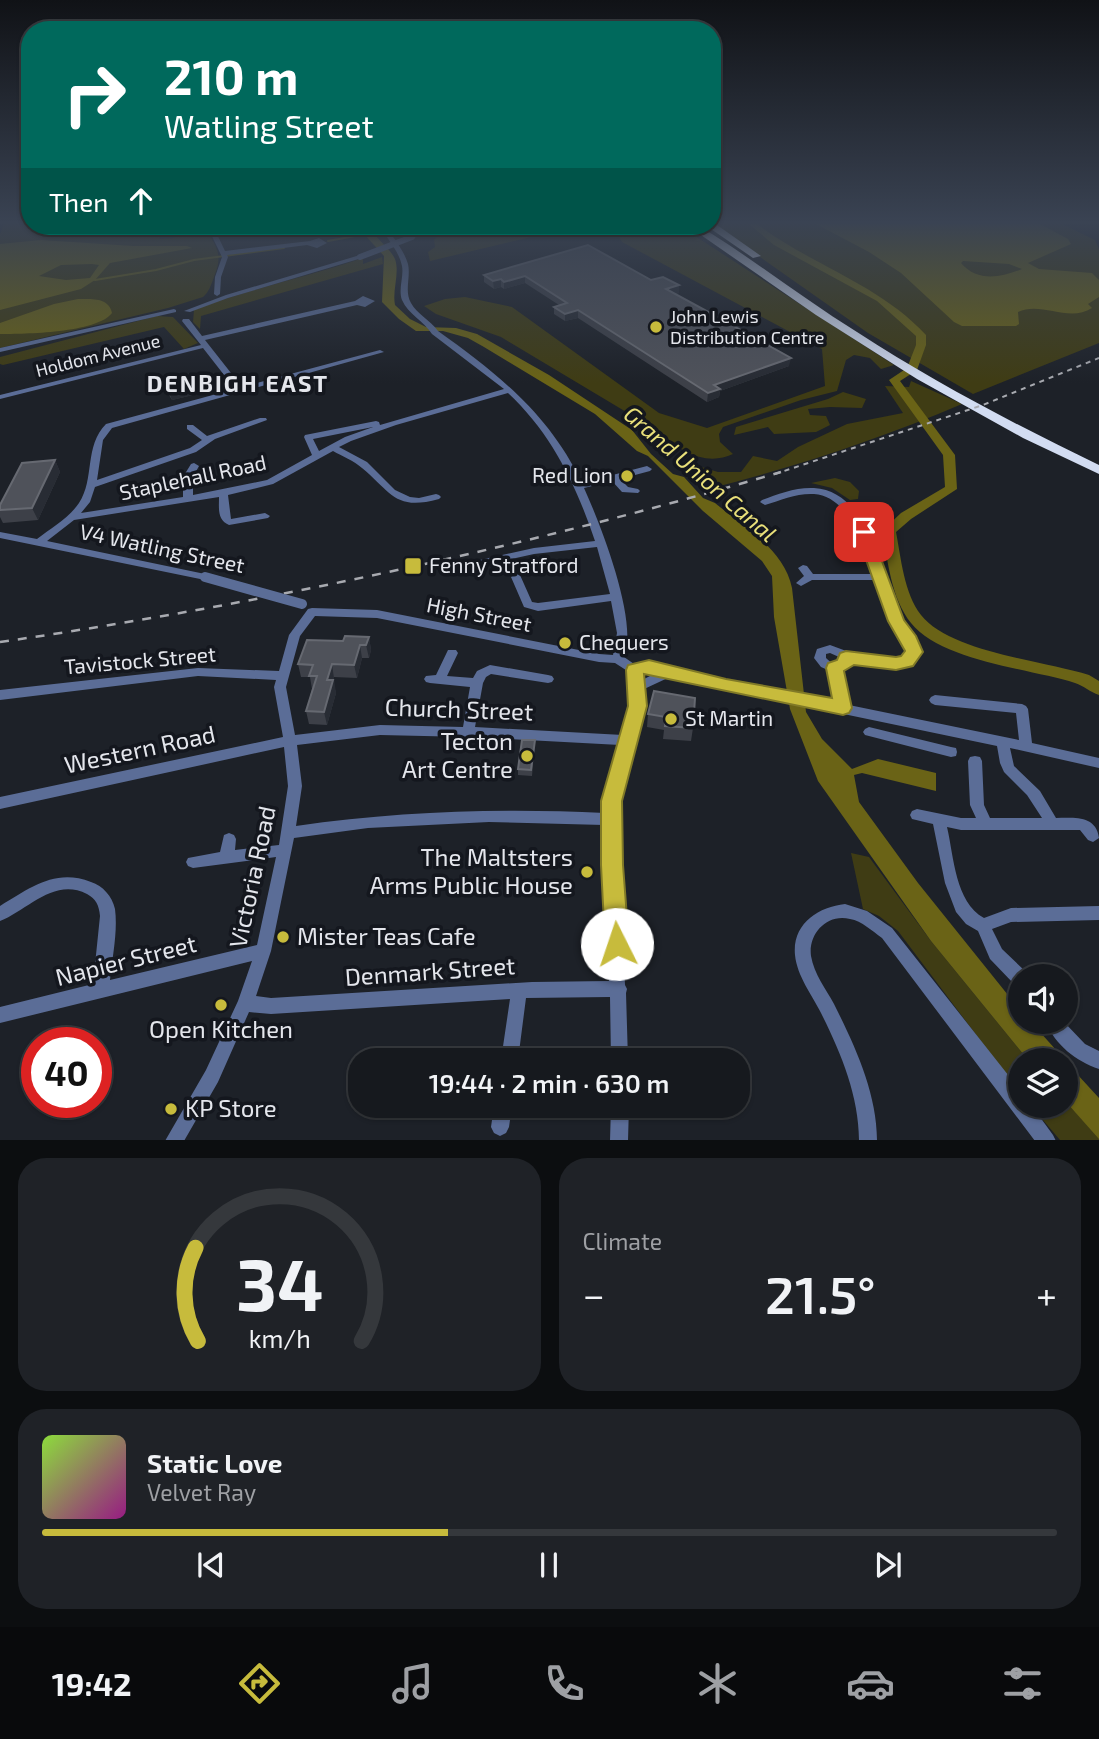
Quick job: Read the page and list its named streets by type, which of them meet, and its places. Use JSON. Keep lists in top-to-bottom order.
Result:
{
  "streets": {
    "street": [
      "Holdom Avenue",
      "Staplehall Road",
      "V4 Watling Street",
      "High Street",
      "Tavistock Street",
      "Church Street",
      "Western Road",
      "Victoria Road",
      "Napier Street",
      "Denmark Street"
    ]
  },
  "crossings": [
    ["V4 Watling Street", "High Street"],
    ["V4 Watling Street", "Victoria Road"],
    ["High Street", "Victoria Road"],
    ["Tavistock Street", "Victoria Road"],
    ["Church Street", "Western Road"],
    ["Church Street", "Victoria Road"],
    ["Western Road", "Victoria Road"],
    ["Victoria Road", "Napier Street"],
    ["Victoria Road", "Denmark Street"]
  ],
  "districts": ["DENBIGH EAST"],
  "water": ["Grand Union Canal"],
  "places": {
    "other": [
      "John Lewis Distribution Centre",
      "Red Lion",
      "Chequers",
      "St Martin",
      "Tecton Art Centre",
      "The Maltsters Arms Public House",
      "Mister Teas Cafe",
      "Open Kitchen",
      "KP Store"
    ],
    "transit": ["Fenny Stratford"]
  },
  "page": {
    "turn": ["210 m", "Watling Street"],
    "then": "Then",
    "limit": "40",
    "trip": "19:44 · 2 min · 630 m",
    "tile": "Climate",
    "heat": ["−", "21.5°", "+"],
    "song": ["Static Love", "Velvet Ray"],
    "tabs": "19:42",
    "gauge": ["34", "km/h"]
  }
}
